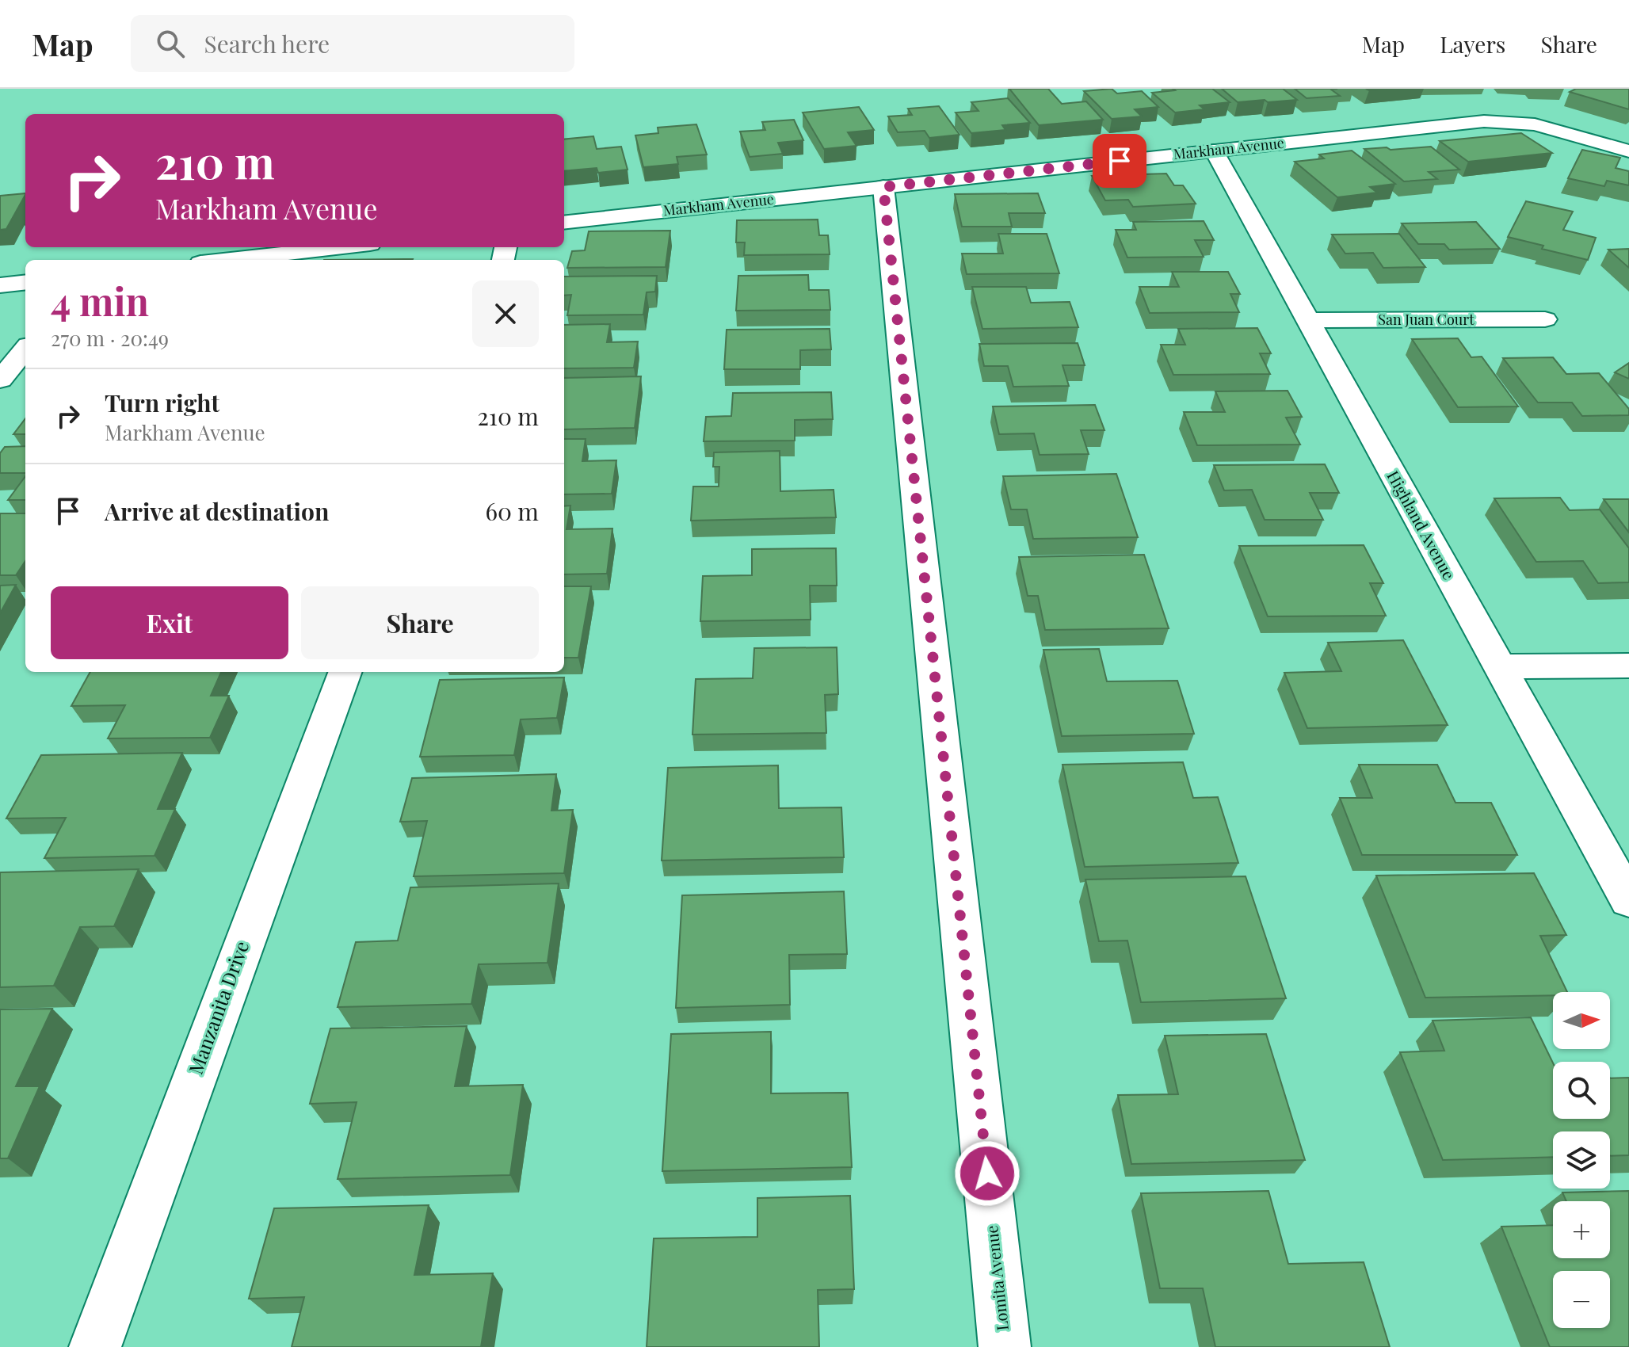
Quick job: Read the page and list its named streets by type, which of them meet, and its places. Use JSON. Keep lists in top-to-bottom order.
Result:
{
  "streets": {
    "street": [
      "Markham Avenue",
      "San Juan Court",
      "Highland Avenue",
      "Manzanita Drive",
      "Lomita Avenue"
    ]
  },
  "crossings": [
    ["Markham Avenue", "Highland Avenue"],
    ["Markham Avenue", "Lomita Avenue"],
    ["San Juan Court", "Highland Avenue"]
  ],
  "north": "right",
  "page": {
    "header": "Map",
    "search": "Search here",
    "nav": ["Map", "Layers", "Share"],
    "turn": ["210 m", "Markham Avenue"],
    "heading": ["4 min", "270 m · 20:49"],
    "list": [
      {
        "name": "Turn right",
        "note": "Markham Avenue",
        "value": "210 m"
      },
      {
        "name": "Arrive at destination",
        "value": "60 m"
      }
    ],
    "buttons": ["Exit", "Share"],
    "map_buttons": ["+", "−"]
  }
}
